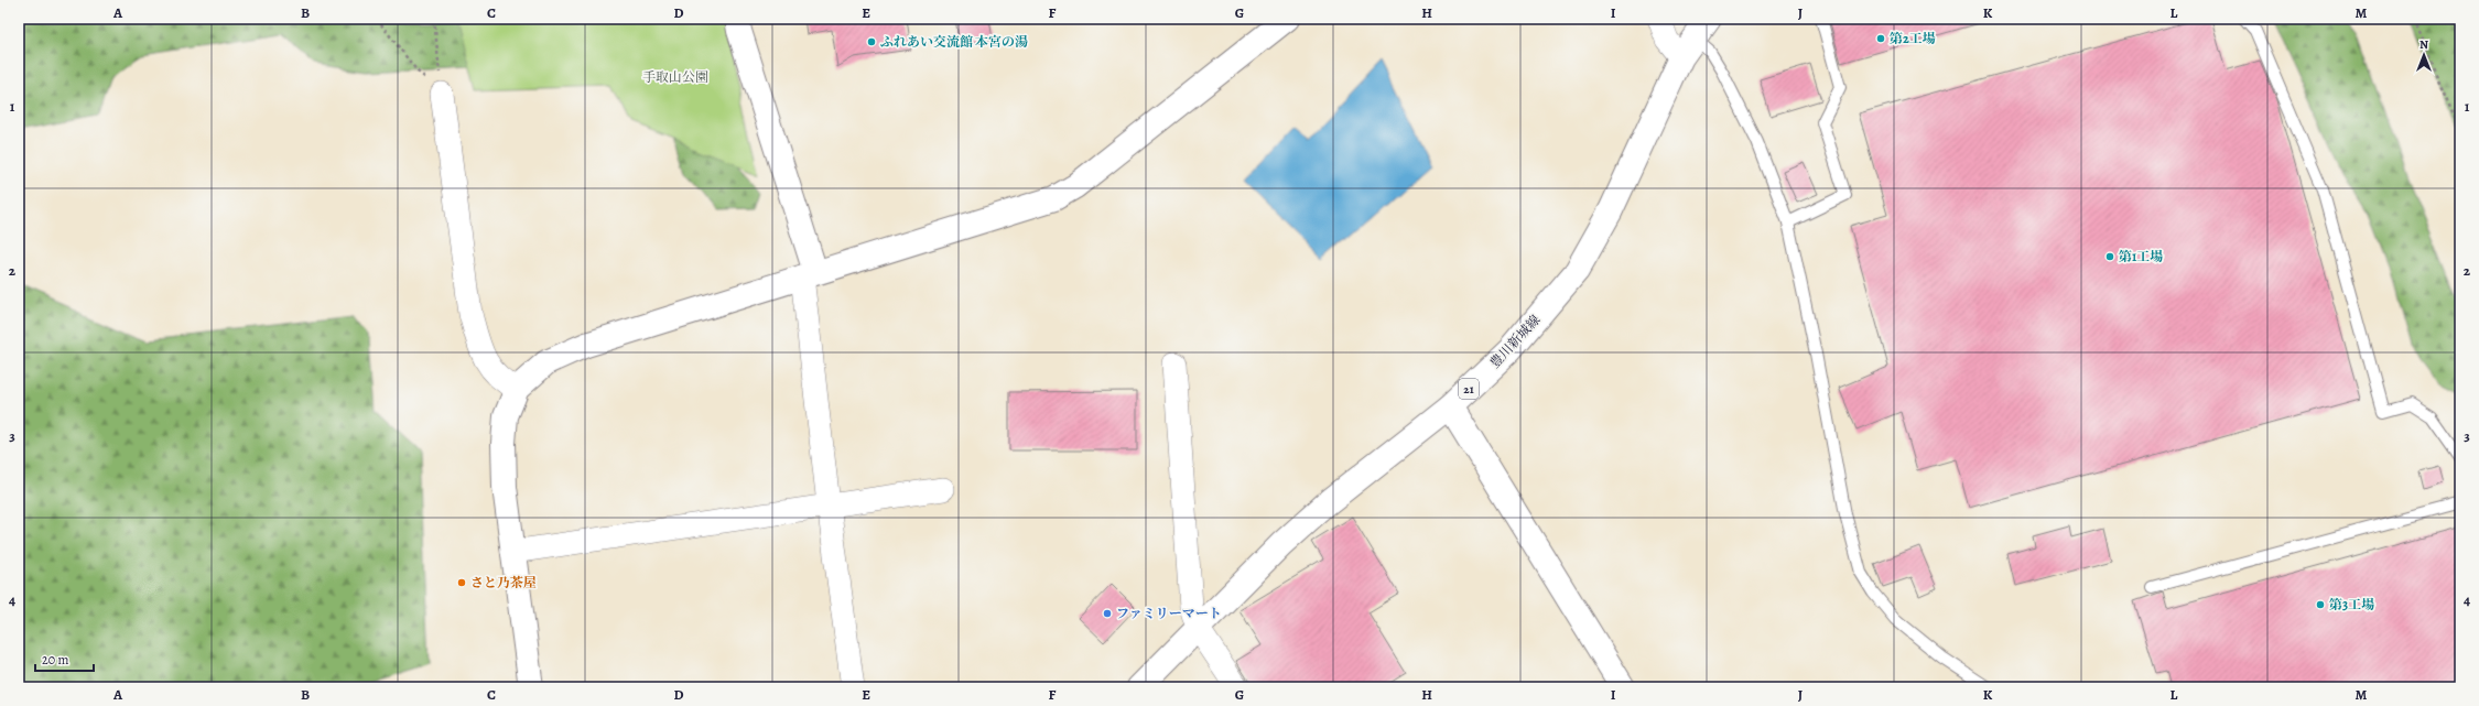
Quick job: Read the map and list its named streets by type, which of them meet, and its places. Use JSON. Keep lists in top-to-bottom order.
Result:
{
  "streets": {
    "street": ["豊川新城線", "21"]
  },
  "parks": ["手取山公園"],
  "places": [
    "第2工場",
    "ふれあい交流館 本宮の湯",
    "第1工場",
    "さと乃茶屋",
    "第3工場",
    "ファミリーマート"
  ],
  "scale_bar": "20 m",
  "north": "top",
  "grid": {
    "columns": [
      "A",
      "B",
      "C",
      "D",
      "E",
      "F",
      "G",
      "H",
      "I",
      "J",
      "K",
      "L",
      "M"
    ],
    "rows": [
      "1",
      "2",
      "3",
      "4"
    ]
  }
}
